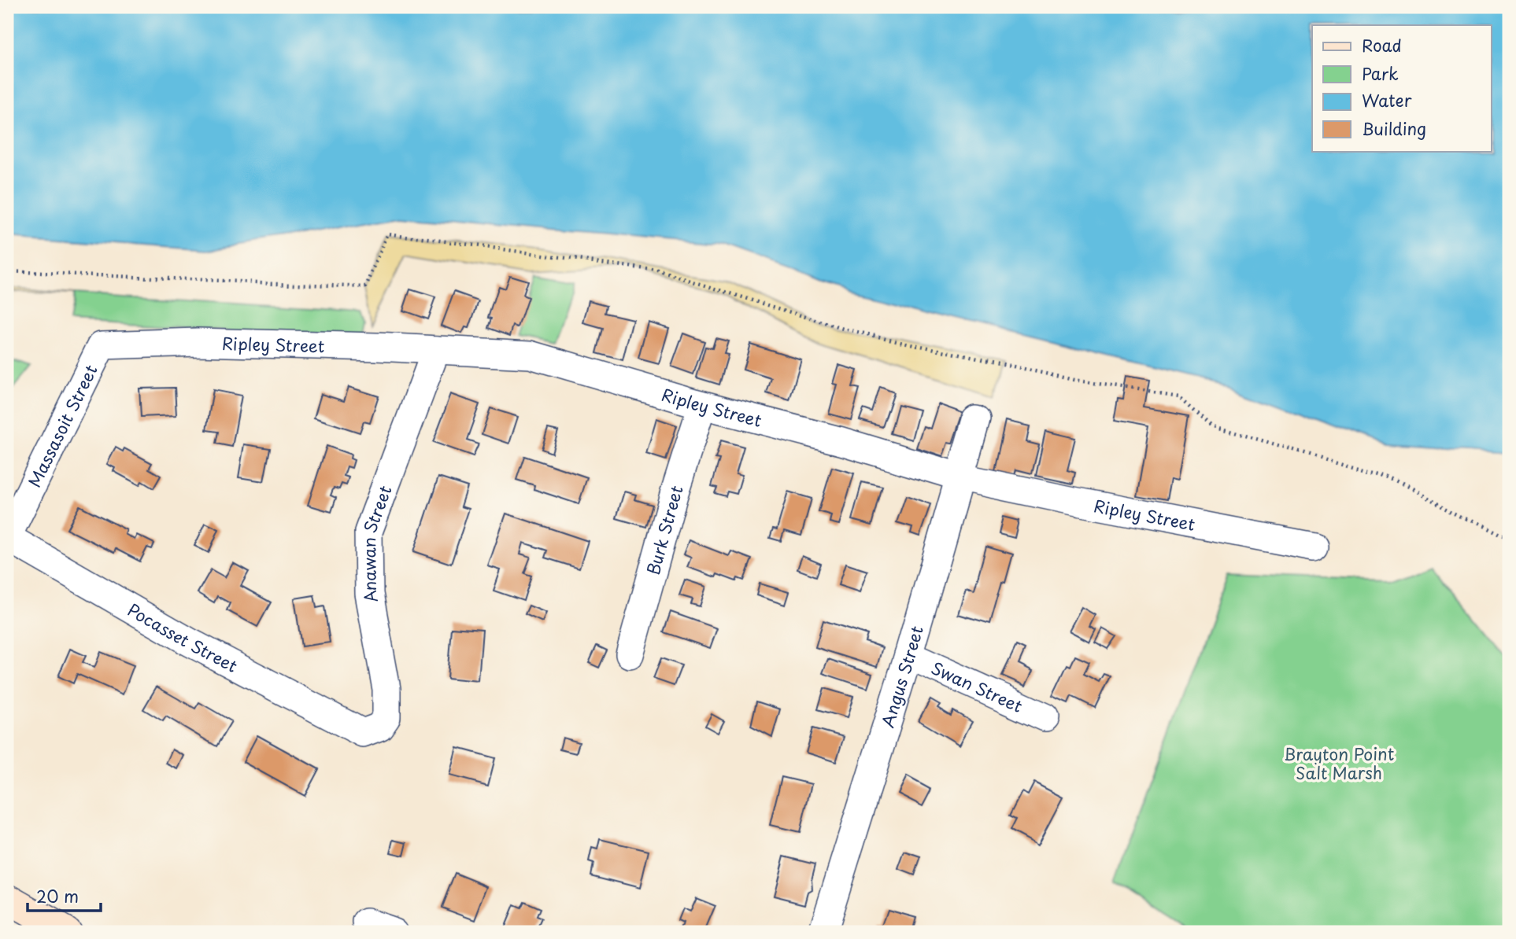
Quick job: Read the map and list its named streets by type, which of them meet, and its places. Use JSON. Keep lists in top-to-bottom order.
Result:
{
  "streets": {
    "street": [
      "Ripley Street",
      "Massasoit Street",
      "Burk Street",
      "Anawan Street",
      "Pocasset Street",
      "Angus Street",
      "Swan Street"
    ]
  },
  "crossings": [
    ["Ripley Street", "Massasoit Street"],
    ["Ripley Street", "Burk Street"],
    ["Ripley Street", "Anawan Street"],
    ["Ripley Street", "Angus Street"],
    ["Massasoit Street", "Pocasset Street"],
    ["Anawan Street", "Pocasset Street"],
    ["Angus Street", "Swan Street"]
  ],
  "parks": ["Brayton Point Salt Marsh"],
  "legend": [
    "Road",
    "Park",
    "Water",
    "Building"
  ],
  "scale_bar": "20 m"
}
